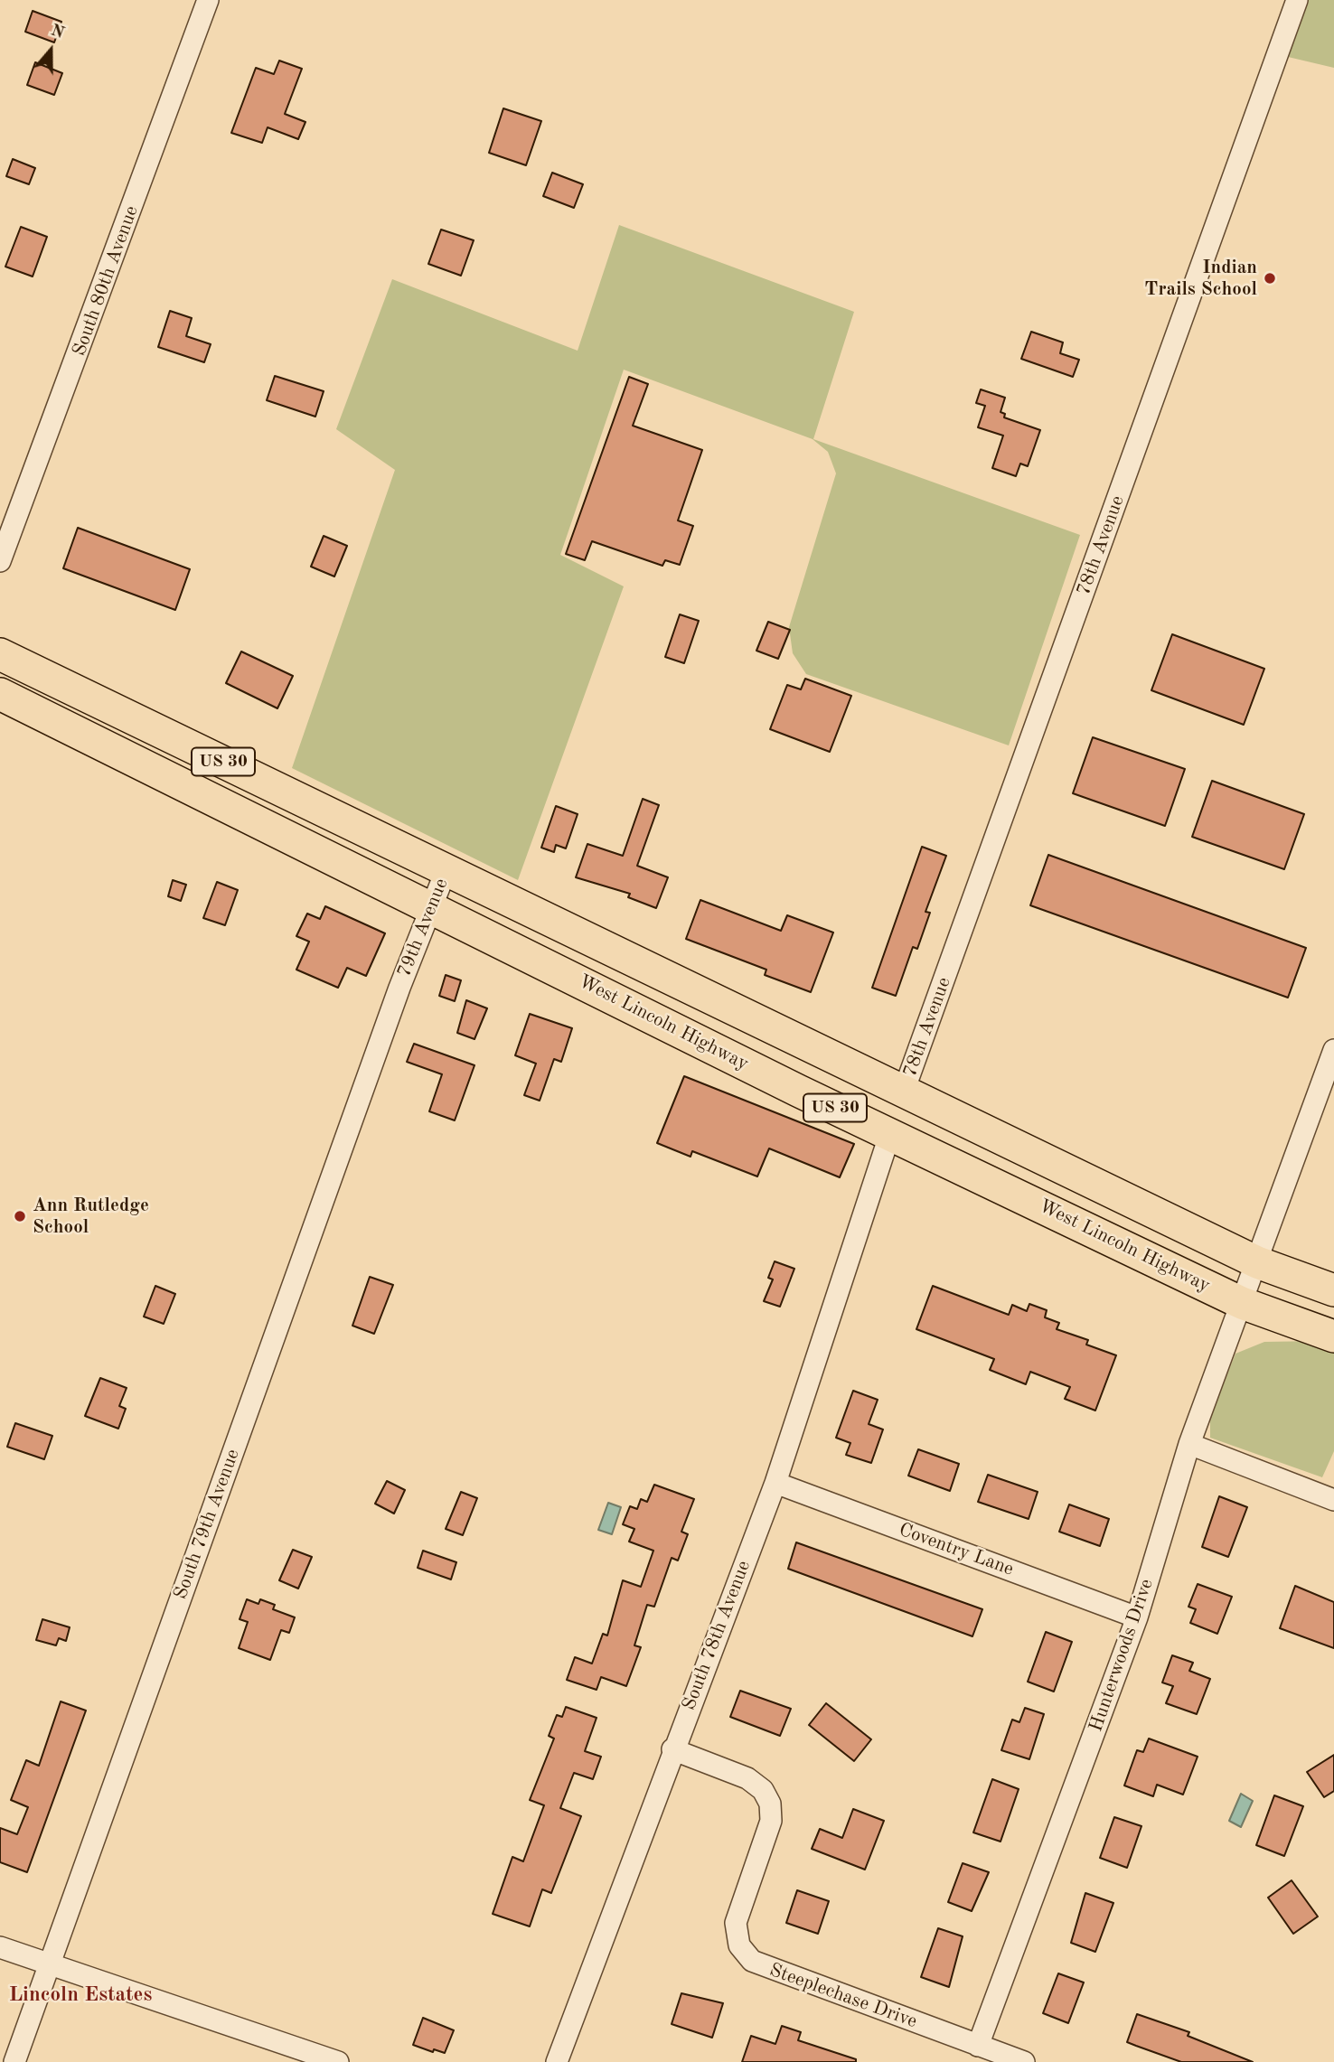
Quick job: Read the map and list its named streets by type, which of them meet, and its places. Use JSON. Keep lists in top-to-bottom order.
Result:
{
  "streets": {
    "main road": ["US 30", "West Lincoln Highway"],
    "street": [
      "South 80th Avenue",
      "78th Avenue",
      "79th Avenue",
      "South 79th Avenue",
      "Coventry Lane",
      "South 78th Avenue",
      "Hunterwoods Drive",
      "Steeplechase Drive"
    ]
  },
  "crossings": [
    ["78th Avenue", "US 30"],
    ["US 30", "79th Avenue"],
    ["US 30", "Hunterwoods Drive"],
    ["79th Avenue", "West Lincoln Highway"],
    ["79th Avenue", "South 79th Avenue"],
    ["West Lincoln Highway", "South 78th Avenue"],
    ["West Lincoln Highway", "Hunterwoods Drive"],
    ["Coventry Lane", "South 78th Avenue"],
    ["Coventry Lane", "Hunterwoods Drive"],
    ["South 78th Avenue", "Steeplechase Drive"],
    ["Hunterwoods Drive", "Steeplechase Drive"]
  ],
  "districts": ["Lincoln Estates"],
  "places": ["Indian Trails School", "Ann Rutledge School"],
  "north": "top"
}
